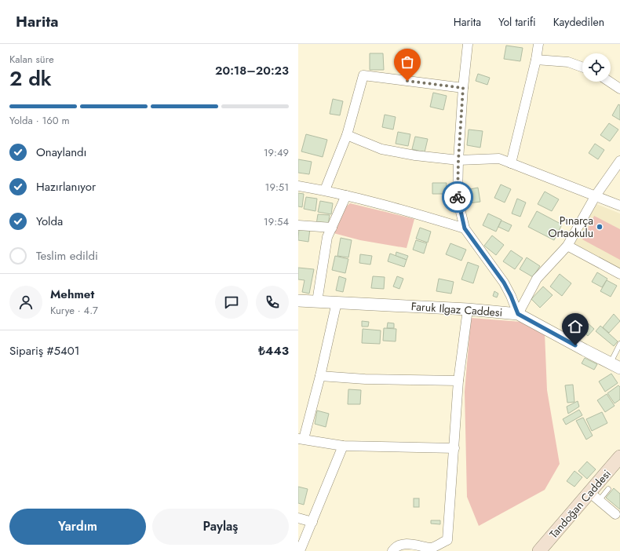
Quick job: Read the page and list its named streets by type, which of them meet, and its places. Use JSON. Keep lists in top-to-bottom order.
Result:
{
  "streets": {
    "main road": ["Tandoğan Caddesi"],
    "street": ["Faruk Ilgaz Caddesi"]
  },
  "places": ["Pınarça Ortaokulu"],
  "page": {
    "header": "Harita",
    "nav": ["Harita", "Yol tarifi", "Kaydedilen"],
    "heading": ["2 dk", "Kalan süre", "20:18–20:23"],
    "panel": [
      "Mehmet",
      "Kurye · 4.7",
      "Sipariş #5401",
      "₺443"
    ],
    "bar": "Yolda · 160 m",
    "list": [
      ["Onaylandı", "19:49"],
      ["Hazırlanıyor", "19:51"],
      ["Yolda", "19:54"],
      "Teslim edildi"
    ],
    "buttons": ["Yardım", "Paylaş"]
  }
}
